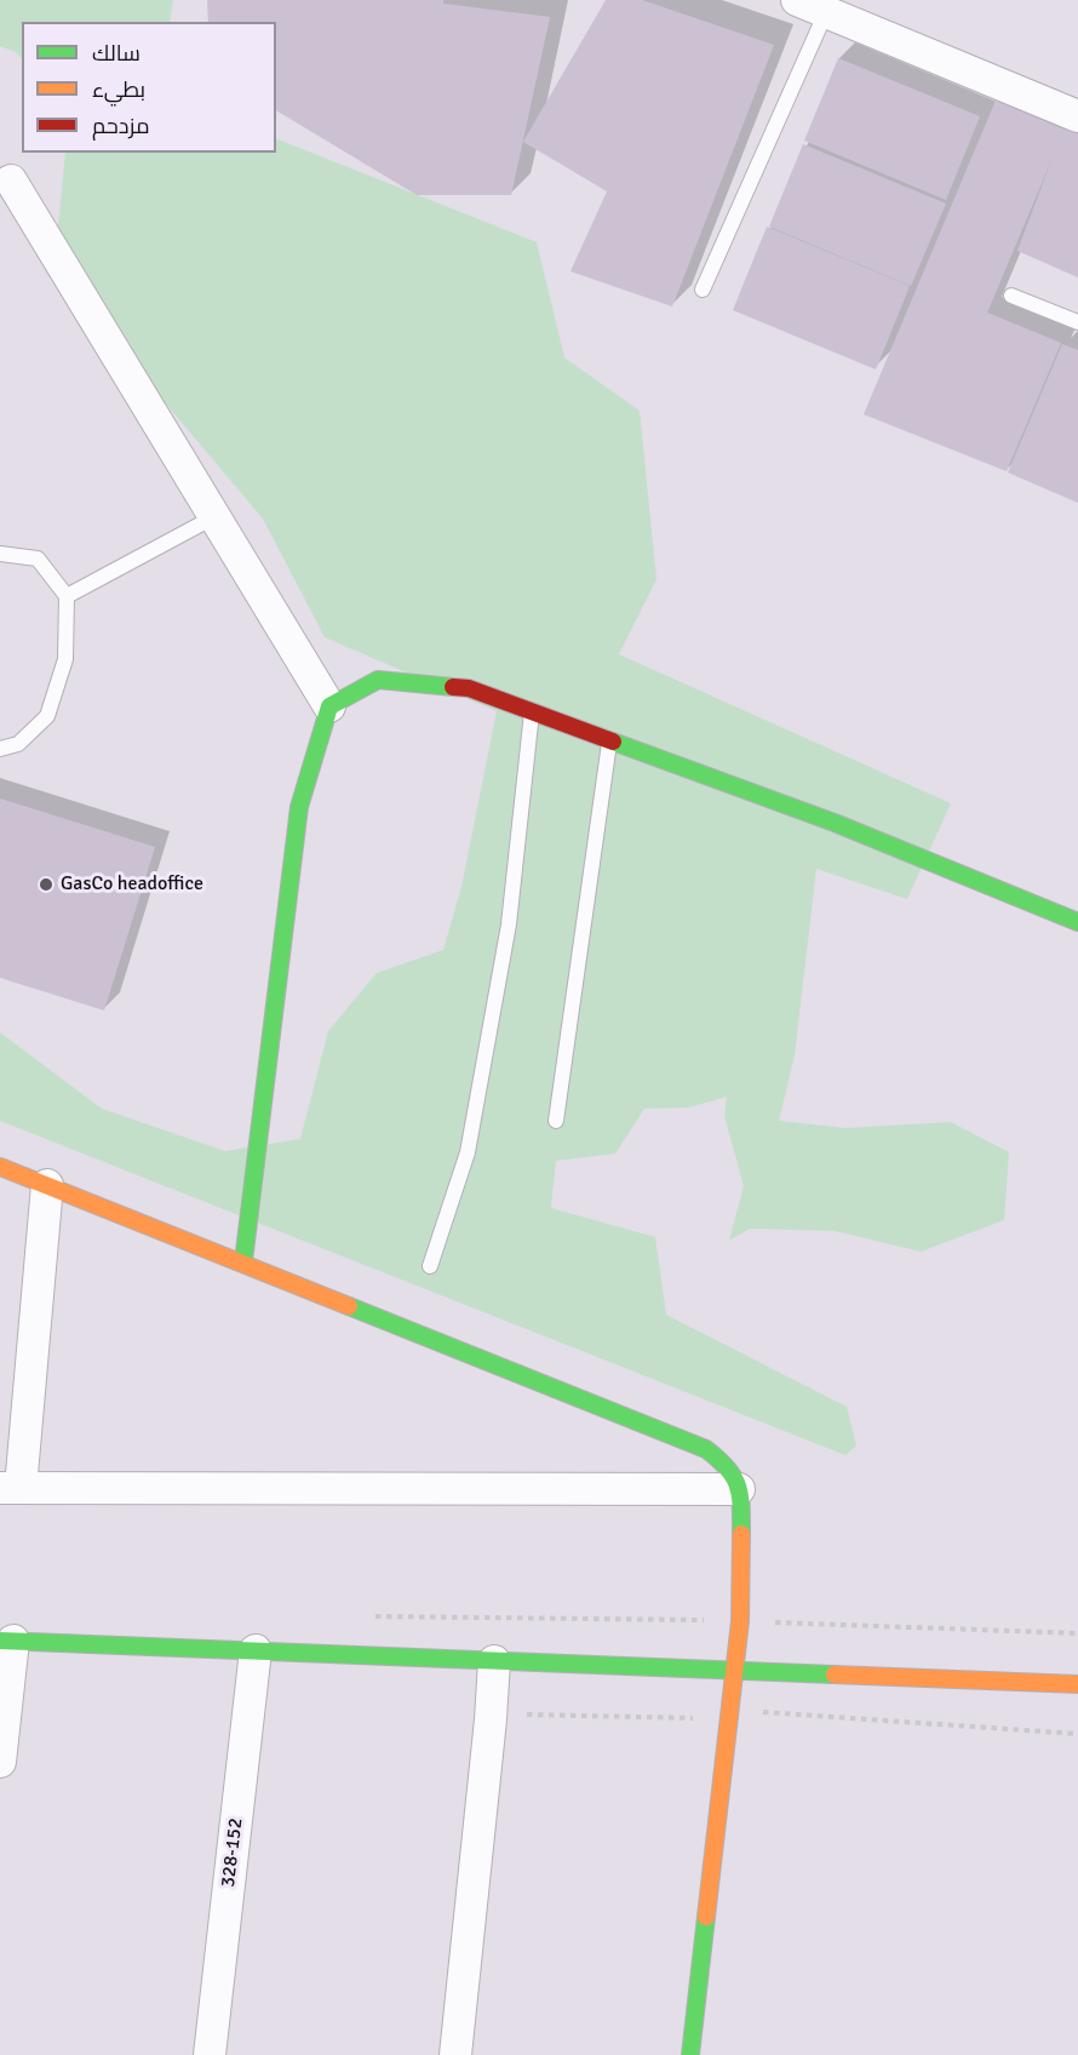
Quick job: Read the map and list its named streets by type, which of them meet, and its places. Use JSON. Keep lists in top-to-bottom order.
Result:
{
  "streets": {
    "street": ["328-152"]
  },
  "places": ["GasCo headoffice"],
  "legend": ["سالك", "بطيء", "مزدحم"]
}
